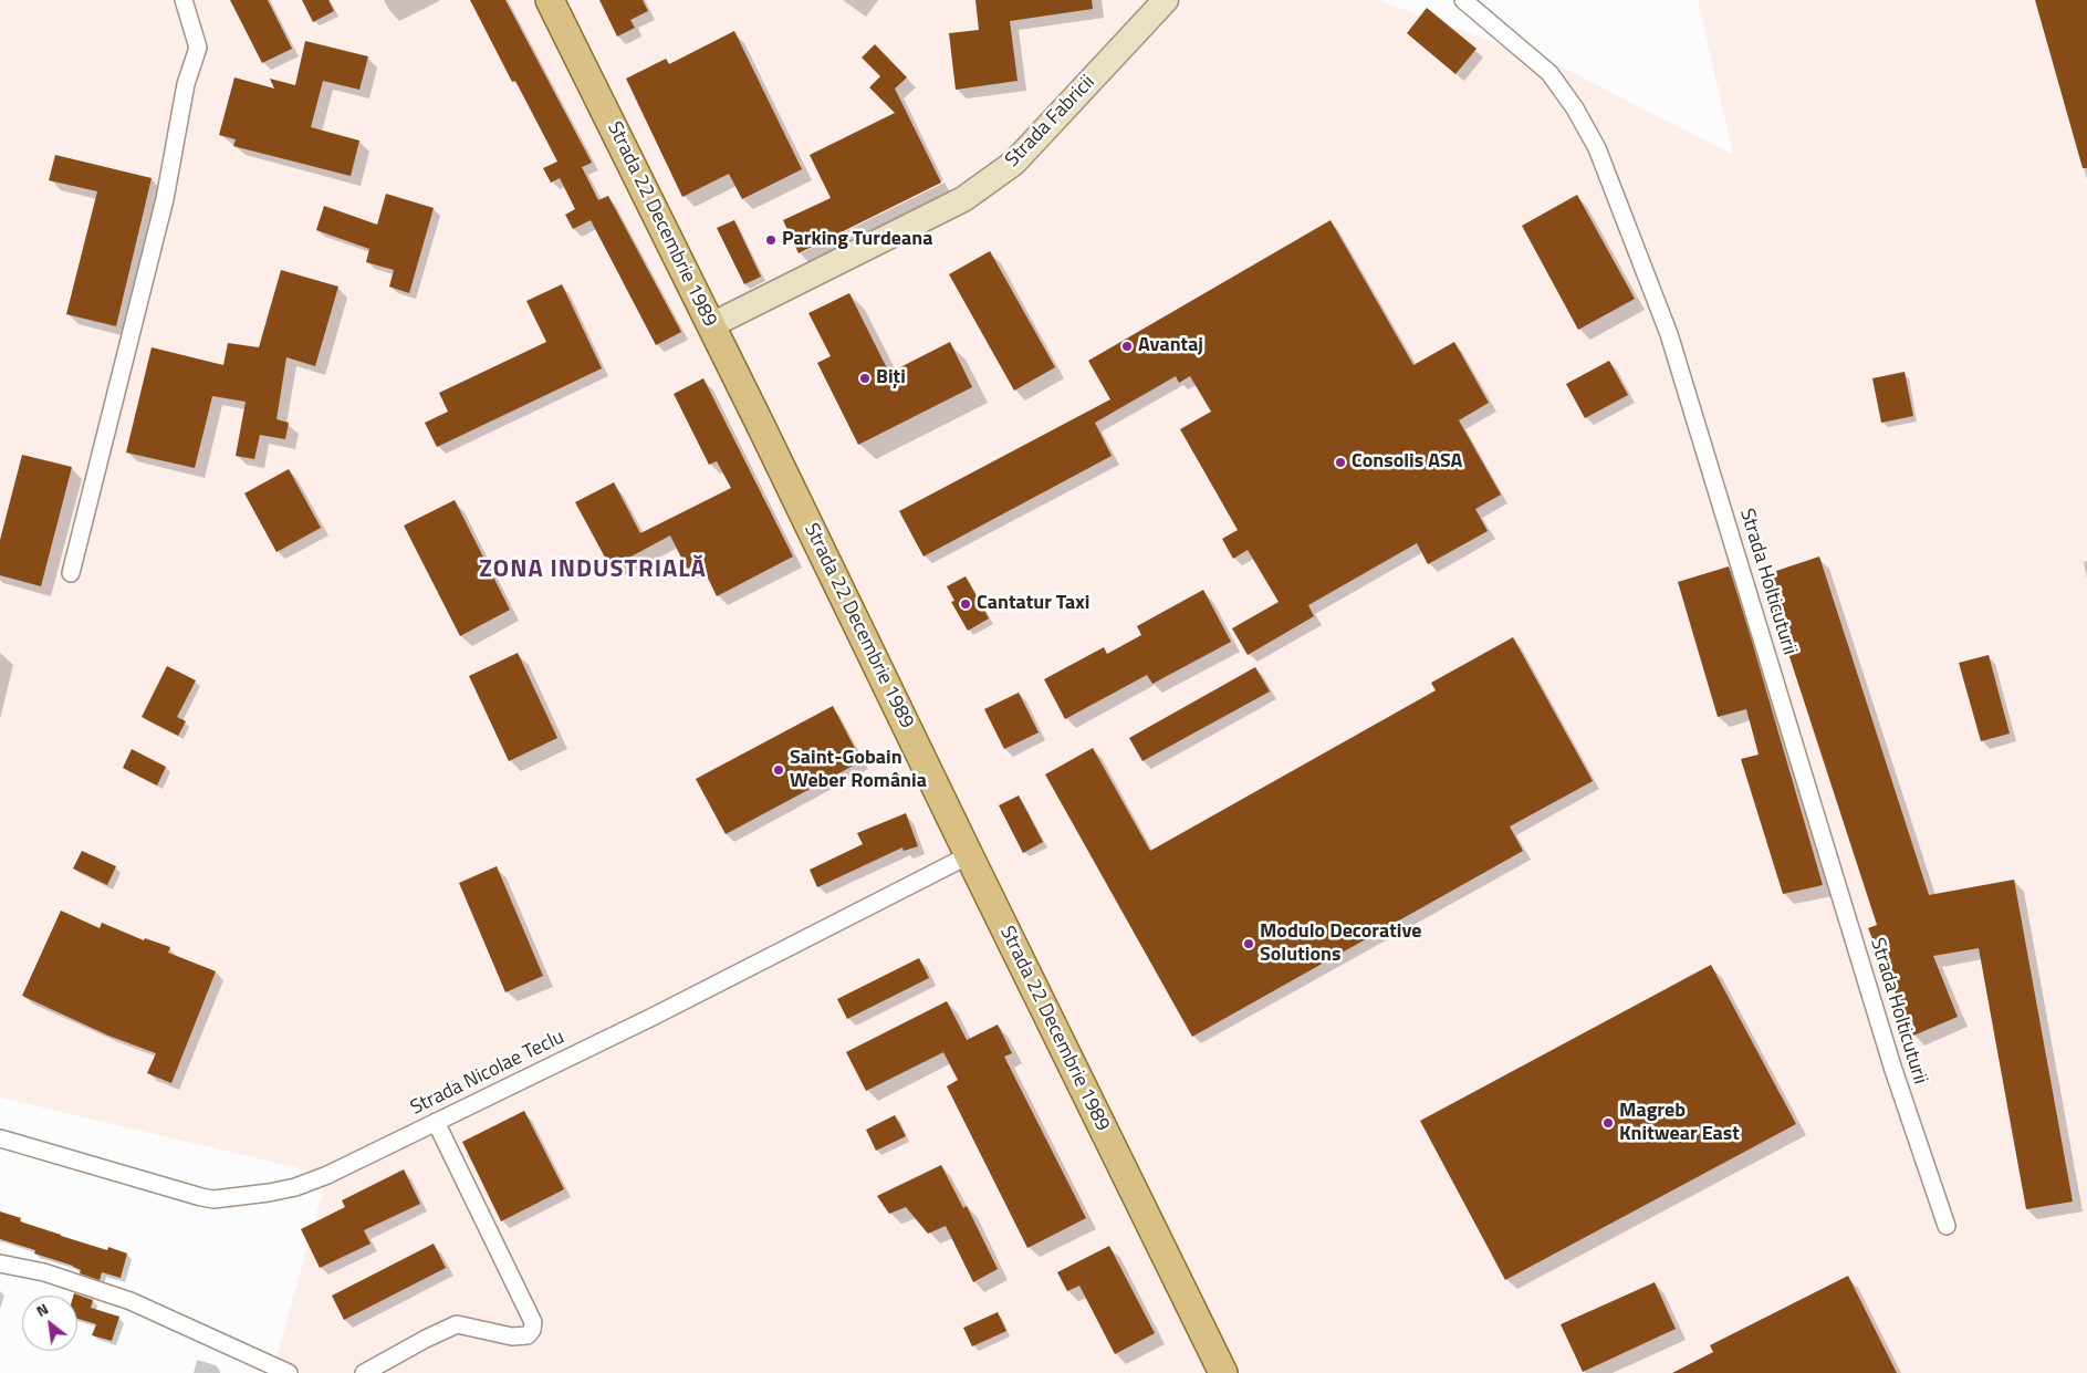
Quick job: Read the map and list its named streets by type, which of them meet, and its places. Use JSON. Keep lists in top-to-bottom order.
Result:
{
  "streets": {
    "main road": ["Strada 22 Decembrie 1989"],
    "street": ["Strada Fabricii", "Strada Holticuturii", "Strada Nicolae Teclu"]
  },
  "crossings": [
    ["Strada Fabricii", "Strada 22 Decembrie 1989"],
    ["Strada 22 Decembrie 1989", "Strada Nicolae Teclu"]
  ],
  "districts": ["ZONA INDUSTRIALĂ"],
  "places": [
    "Parking Turdeana",
    "Avantaj",
    "Biți",
    "Consolis ASA",
    "Cantatur Taxi",
    "Saint-Gobain Weber România",
    "Modulo Decorative Solutions",
    "Magreb Knitwear East"
  ],
  "north": "top left"
}
